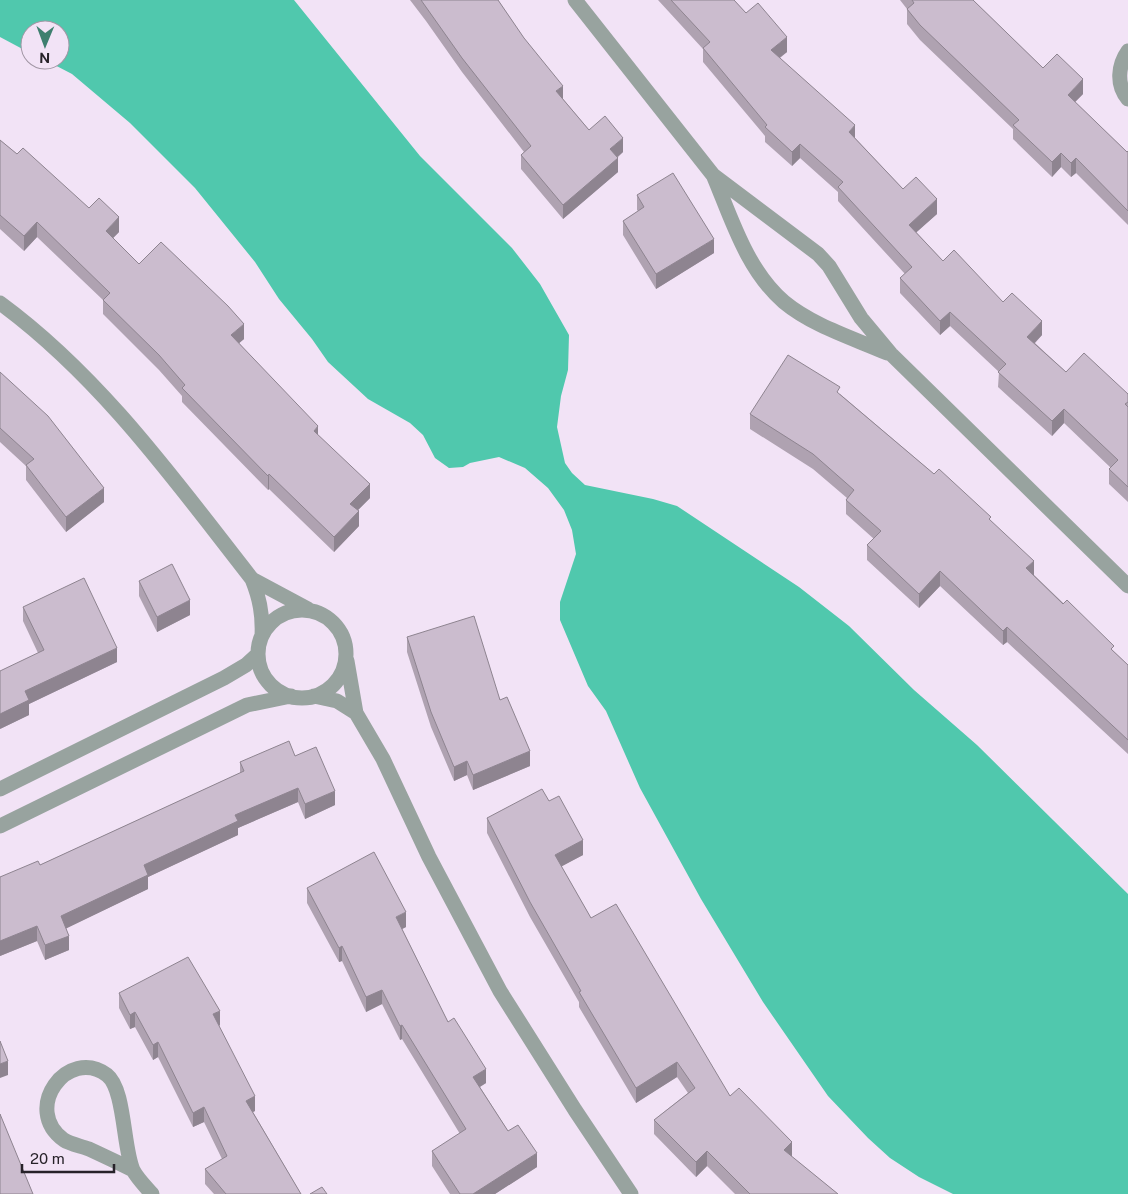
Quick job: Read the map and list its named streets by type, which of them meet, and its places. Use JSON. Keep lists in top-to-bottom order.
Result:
{
  "scale_bar": "20 m",
  "north": "bottom"
}
